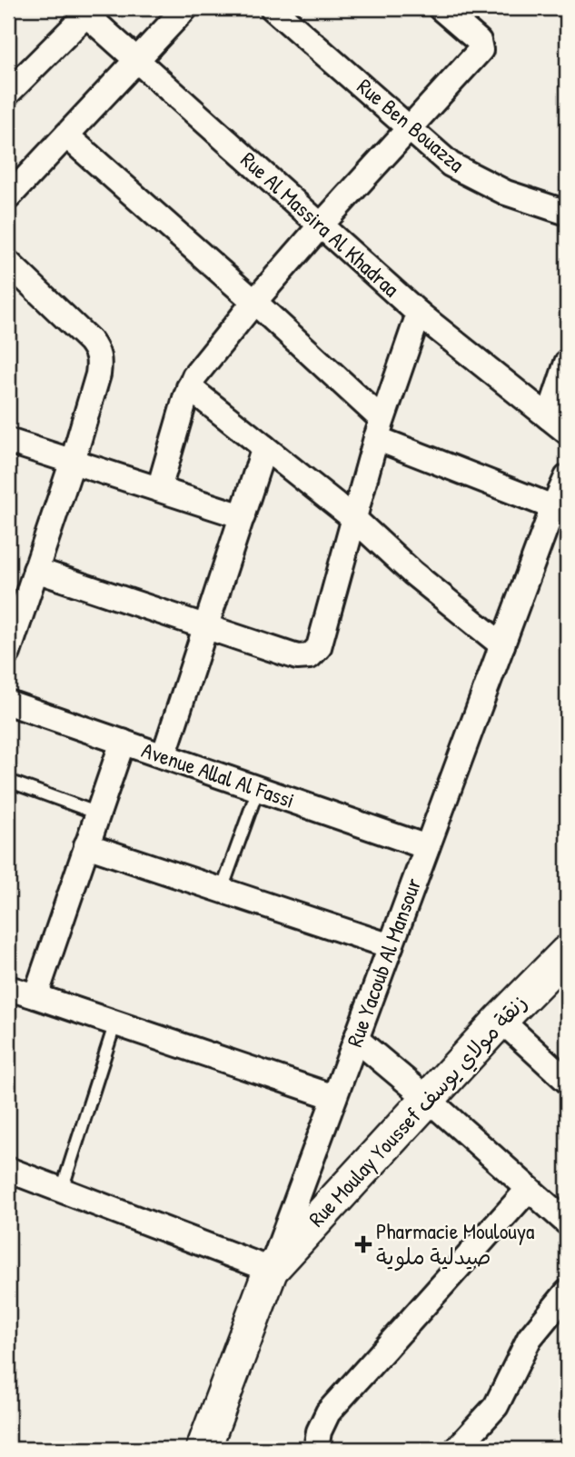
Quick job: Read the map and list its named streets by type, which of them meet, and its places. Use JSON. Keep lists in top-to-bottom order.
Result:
{
  "streets": {
    "street": [
      "Rue Ben Bouazza",
      "Rue Al Massira Al Khadraa",
      "Avenue Allal Al Fassi",
      "Rue Yacoub Al Mansour",
      "Rue Moulay Youssef زنقة مولاي يوسف"
    ]
  },
  "crossings": [
    ["Avenue Allal Al Fassi", "Rue Yacoub Al Mansour"],
    ["Rue Yacoub Al Mansour", "Rue Moulay Youssef زنقة مولاي يوسف"]
  ],
  "places": {
    "health": ["Pharmacie Moulouya صيدلية ملوية"]
  }
}
